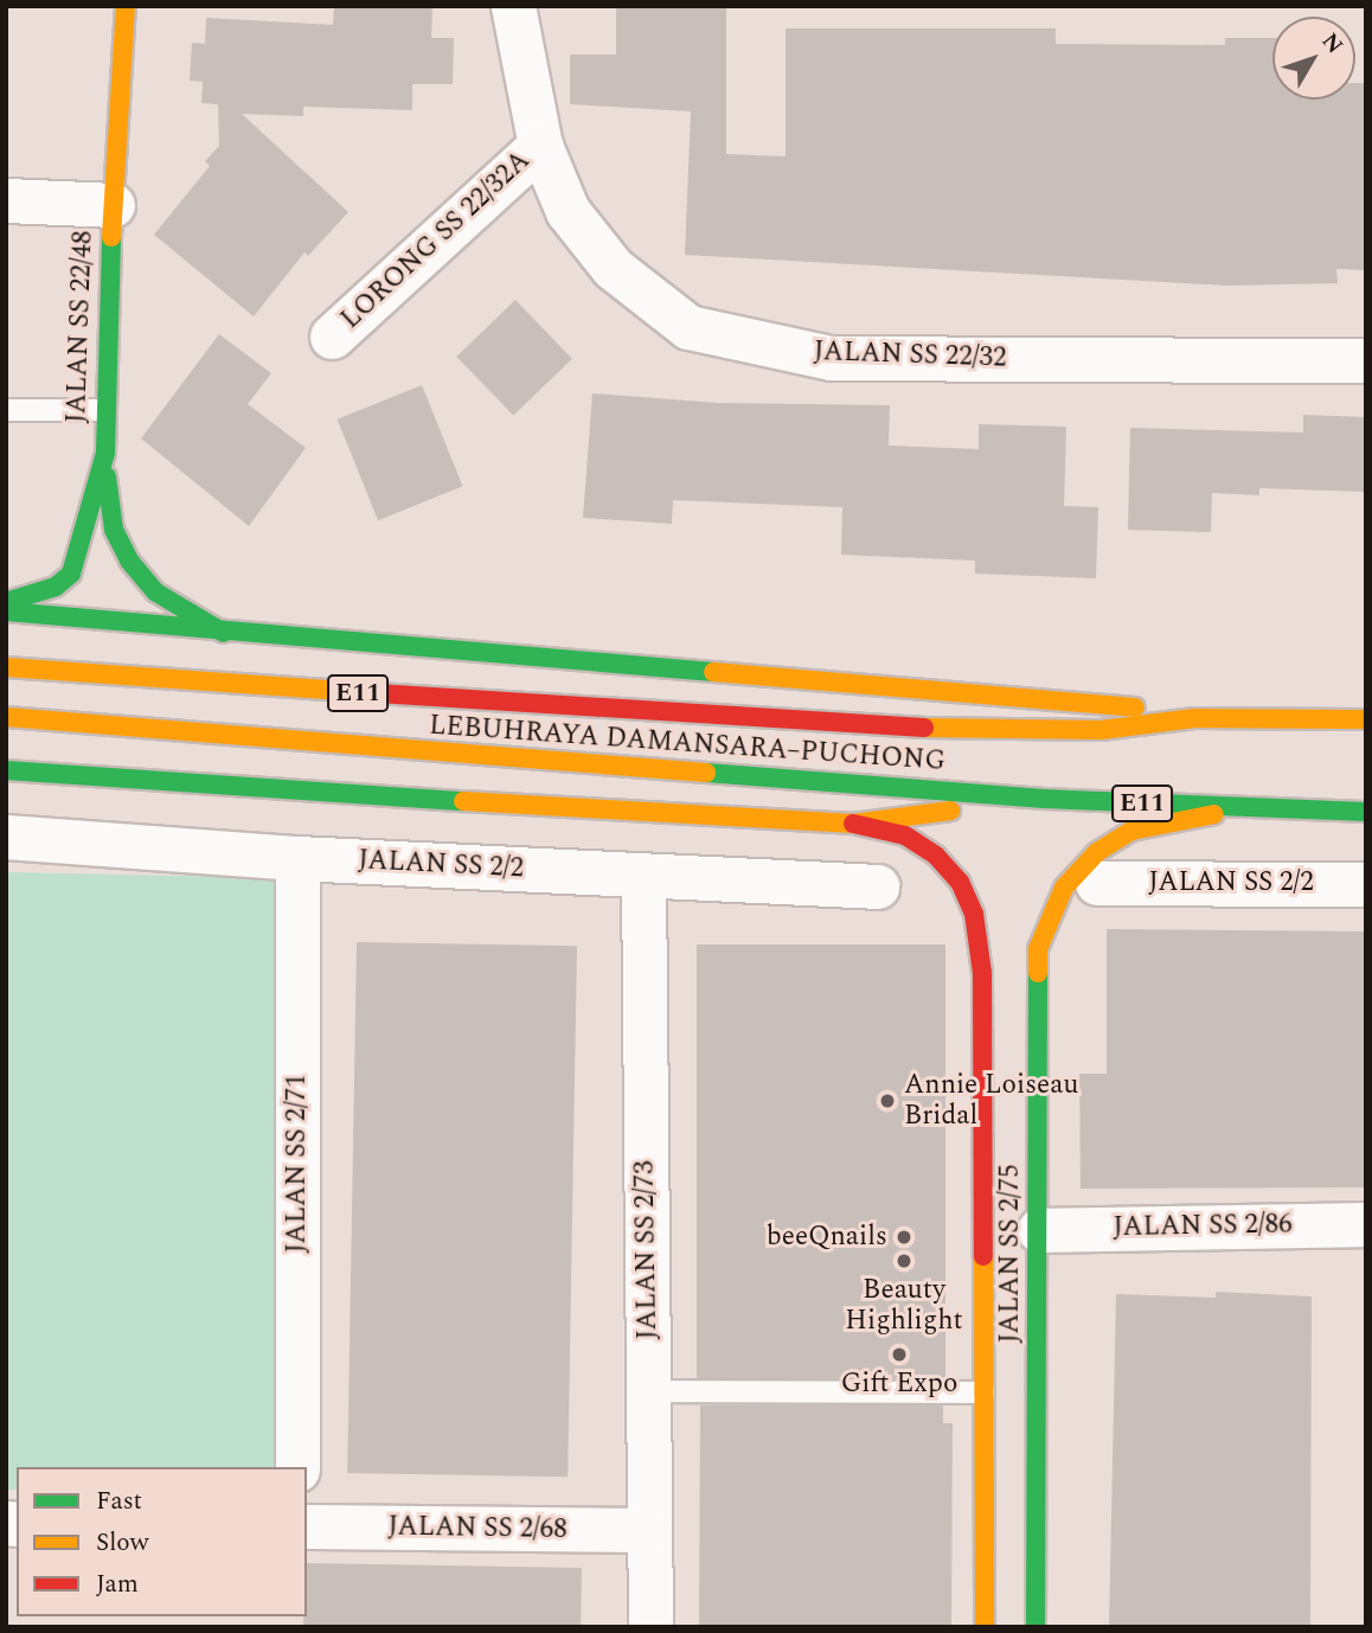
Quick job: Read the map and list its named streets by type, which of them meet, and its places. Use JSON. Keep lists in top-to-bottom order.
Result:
{
  "streets": {
    "main road": [
      "JALAN SS 22/48",
      "E11",
      "LEBUHRAYA DAMANSARA–PUCHONG",
      "JALAN SS 2/75"
    ],
    "street": [
      "LORONG SS 22/32A",
      "JALAN SS 22/32",
      "JALAN SS 2/2",
      "JALAN SS 2/71",
      "JALAN SS 2/86",
      "JALAN SS 2/73",
      "JALAN SS 2/68"
    ]
  },
  "crossings": [
    ["LORONG SS 22/32A", "JALAN SS 22/32"],
    ["LEBUHRAYA DAMANSARA–PUCHONG", "JALAN SS 2/75"],
    ["JALAN SS 2/2", "JALAN SS 2/71"],
    ["JALAN SS 2/2", "JALAN SS 2/73"],
    ["JALAN SS 2/86", "JALAN SS 2/75"],
    ["JALAN SS 2/73", "JALAN SS 2/68"]
  ],
  "places": [
    "Annie Loiseau Bridal",
    "beeQnails",
    "Beauty Highlight",
    "Gift Expo"
  ],
  "legend": ["Fast", "Slow", "Jam"],
  "north": "top right"
}
